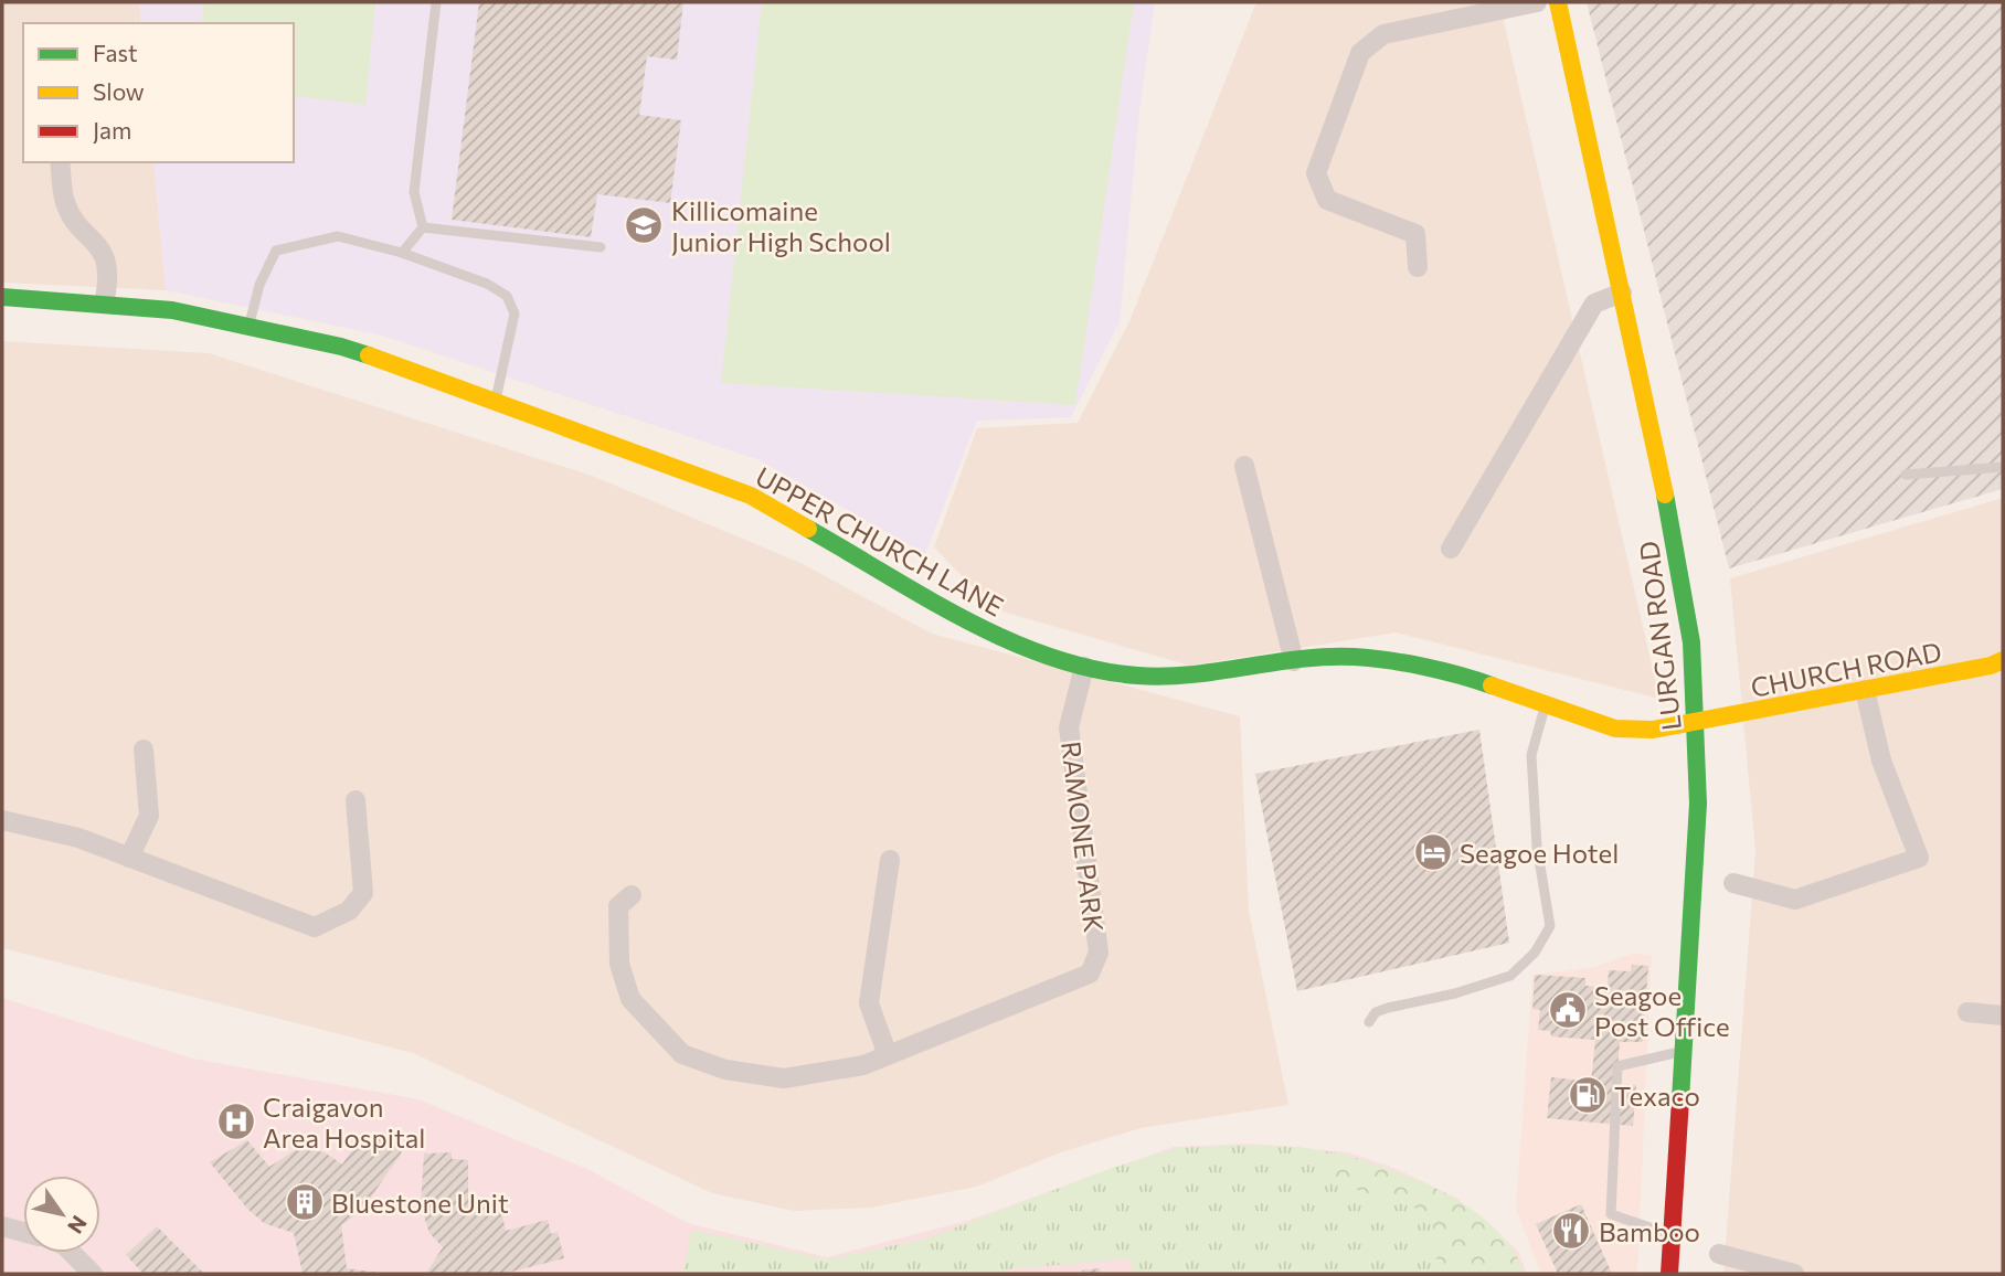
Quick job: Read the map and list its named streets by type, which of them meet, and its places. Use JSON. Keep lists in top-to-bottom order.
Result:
{
  "streets": {
    "street": [
      "UPPER CHURCH LANE",
      "LURGAN ROAD",
      "CHURCH ROAD",
      "RAMONE PARK"
    ]
  },
  "crossings": [
    ["UPPER CHURCH LANE", "LURGAN ROAD"],
    ["UPPER CHURCH LANE", "CHURCH ROAD"],
    ["UPPER CHURCH LANE", "RAMONE PARK"],
    ["LURGAN ROAD", "CHURCH ROAD"]
  ],
  "places": {
    "school or university": ["Killicomaine Junior High School"],
    "hotel": ["Seagoe Hotel"],
    "public building": ["Seagoe Post Office"],
    "fuel station": ["Texaco"],
    "hospital": ["Craigavon Area Hospital"],
    "building": ["Bluestone Unit"],
    "restaurant": ["Bamboo"]
  },
  "legend": ["Fast", "Slow", "Jam"],
  "north": "bottom right"
}
